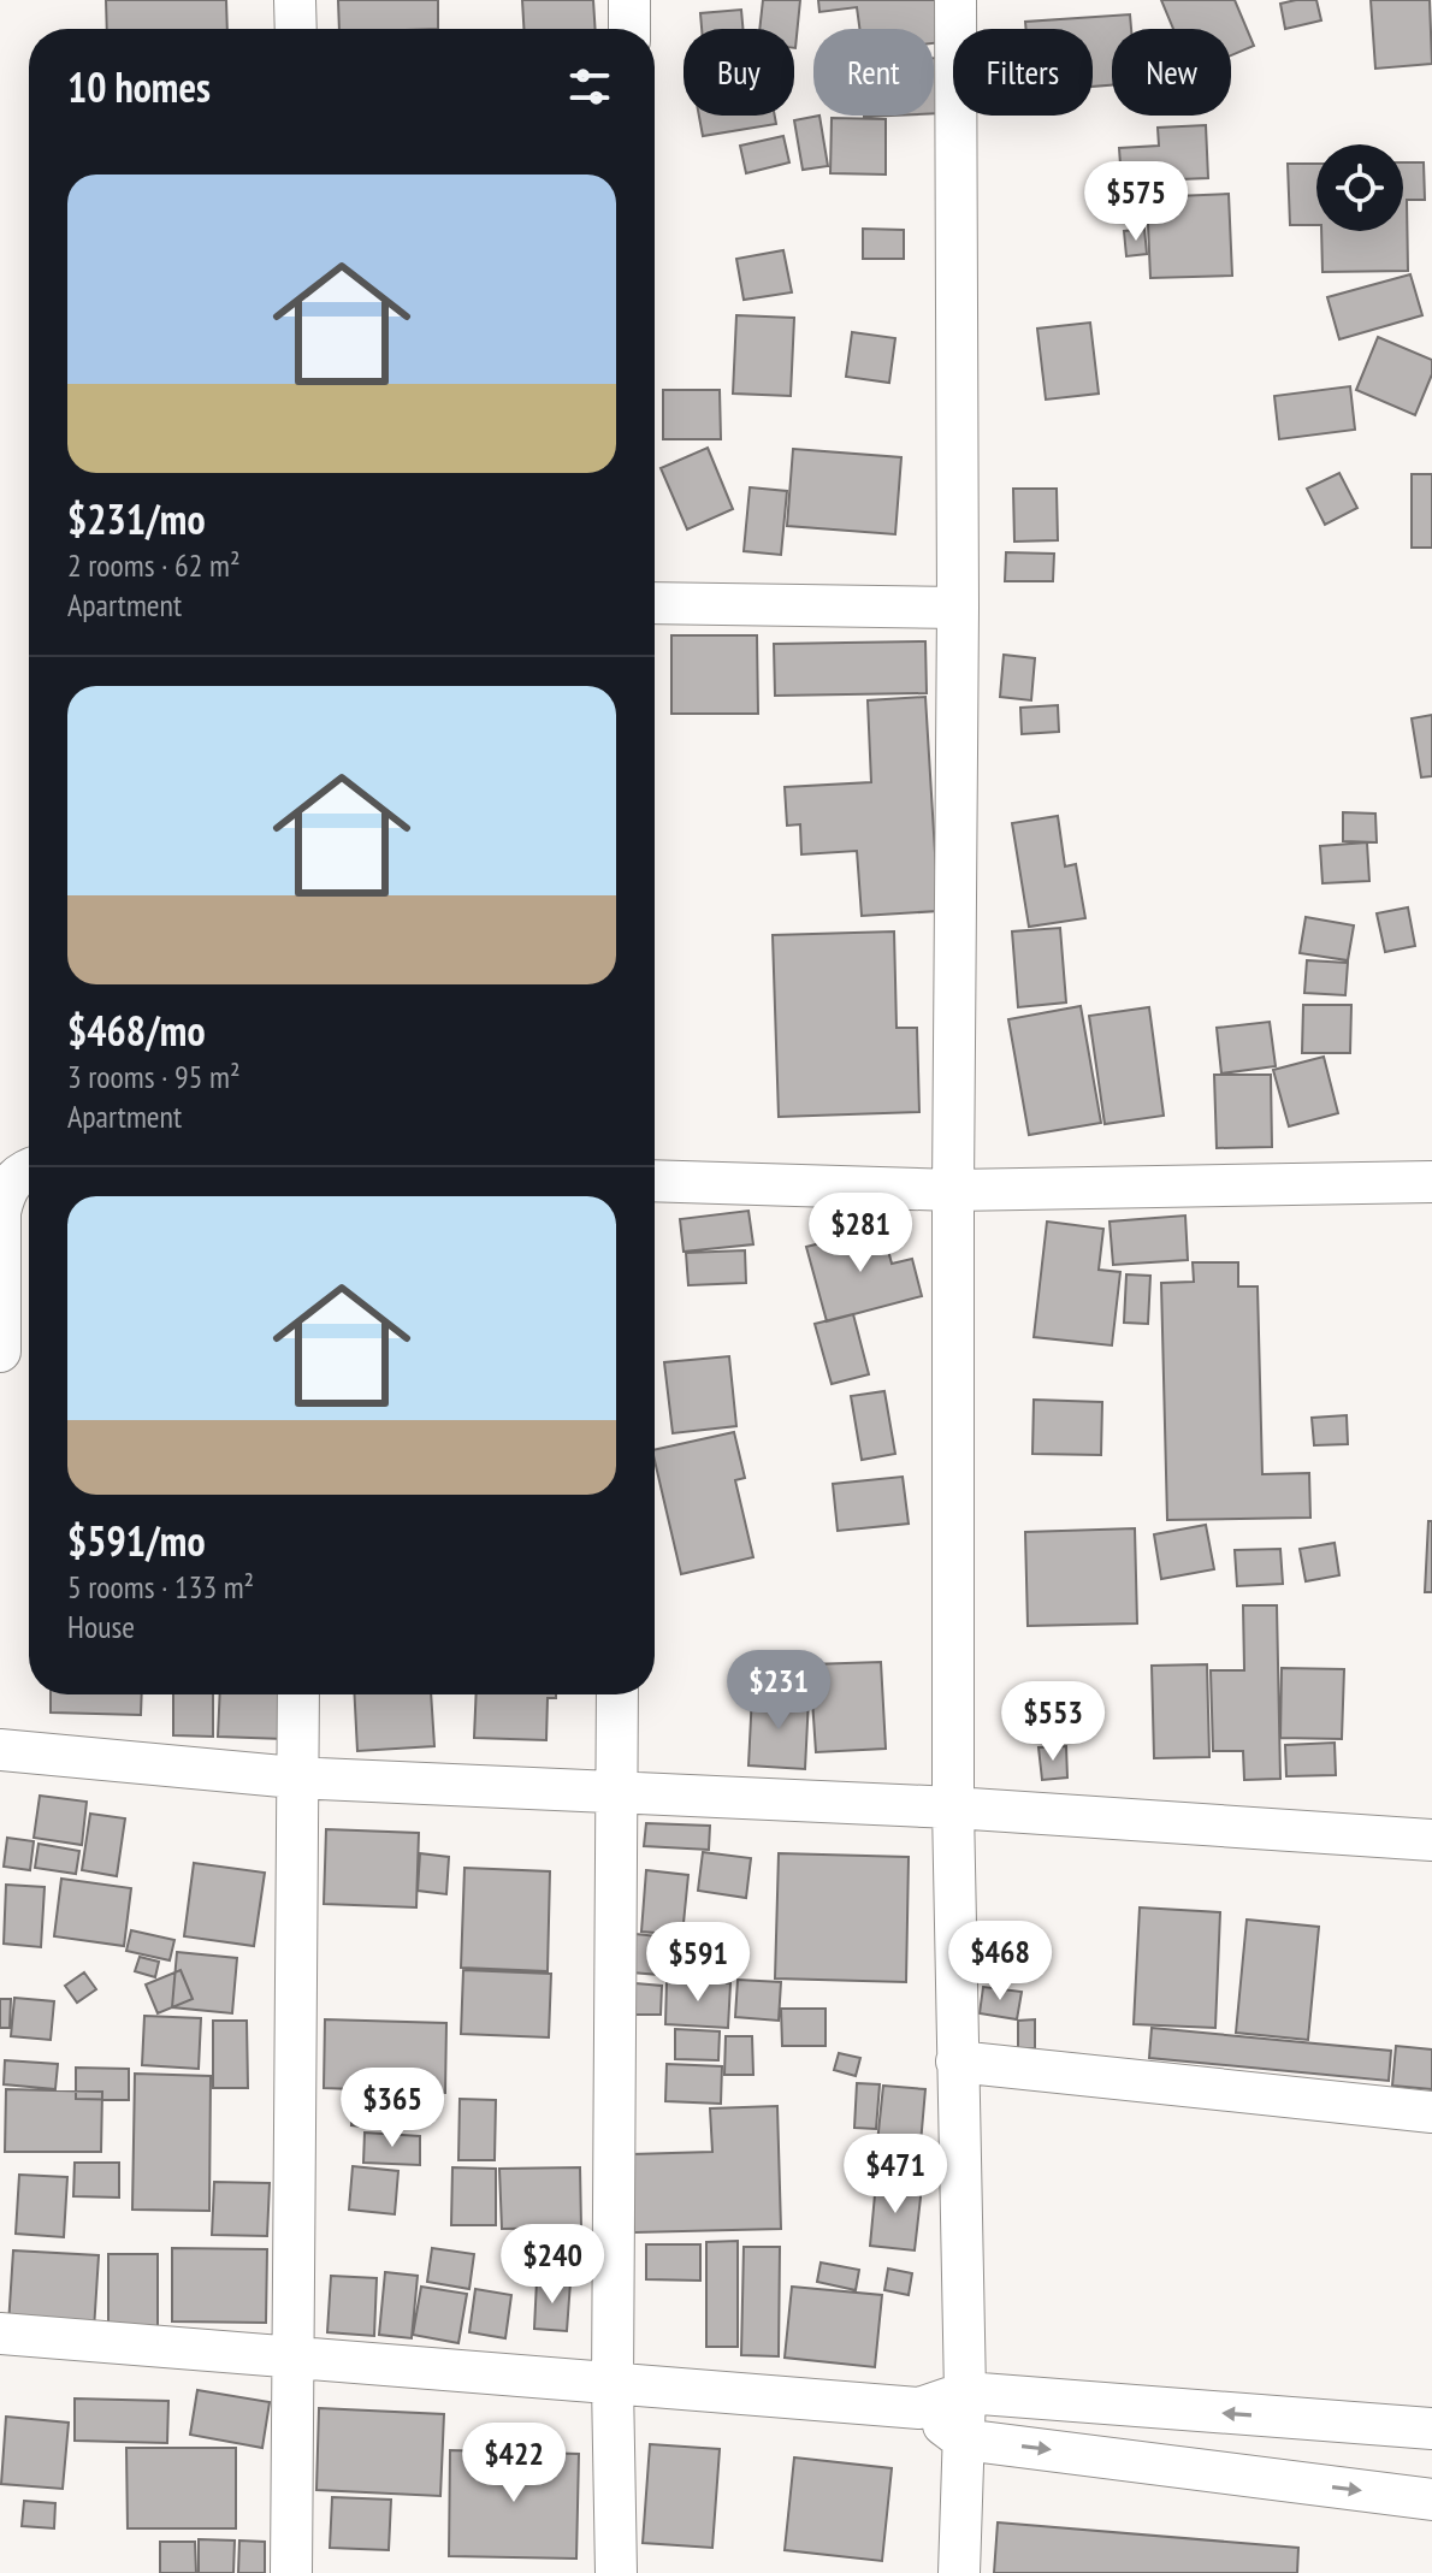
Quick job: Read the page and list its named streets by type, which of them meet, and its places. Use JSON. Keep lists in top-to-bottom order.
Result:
{
  "page": {
    "chip": [
      "Buy",
      "Rent",
      "Filters",
      "New"
    ],
    "heading": "10 homes",
    "list": [
      {
        "name": "$231/mo",
        "note": "2 rooms · 62 m² · Apartment"
      },
      {
        "name": "$468/mo",
        "note": "3 rooms · 95 m² · Apartment"
      },
      {
        "name": "$591/mo",
        "note": "5 rooms · 133 m² · House"
      }
    ],
    "price": [
      "$575",
      "$281",
      "$231",
      "$553",
      "$468",
      "$591",
      "$365",
      "$471",
      "$240",
      "$422"
    ]
  }
}
